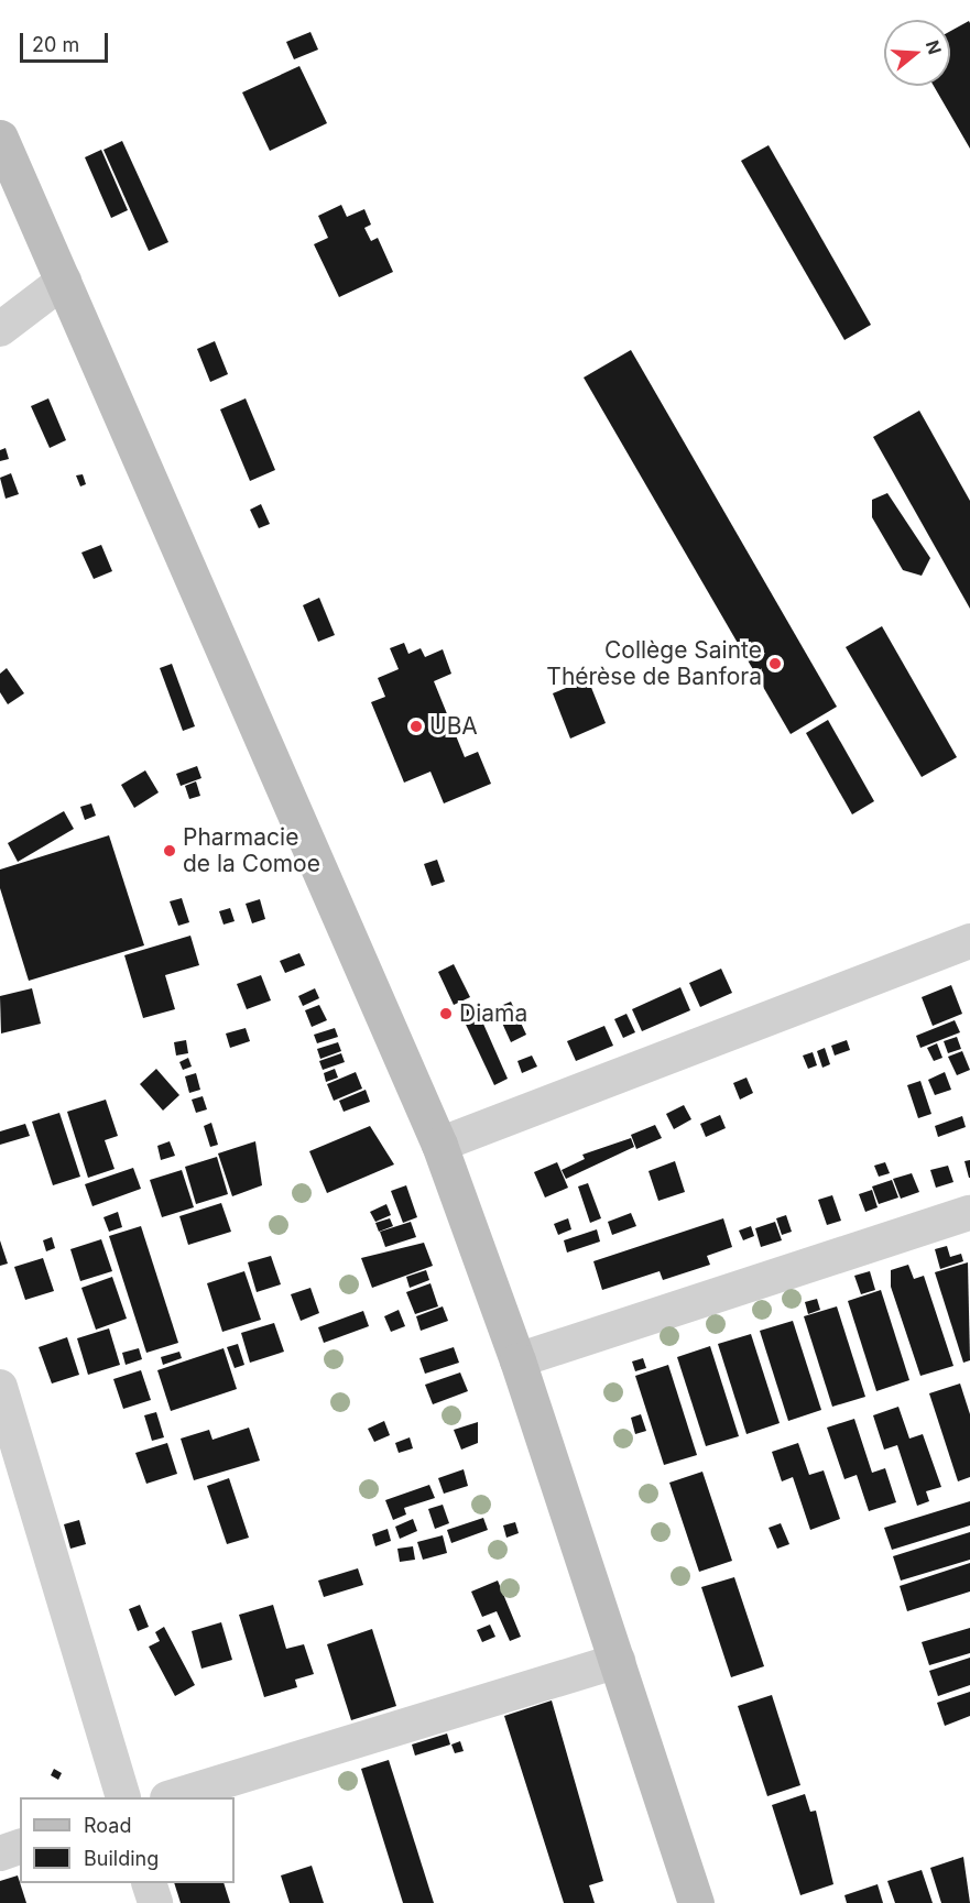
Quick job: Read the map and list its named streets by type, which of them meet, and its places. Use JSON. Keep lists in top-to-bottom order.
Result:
{
  "places": [
    "Collège Sainte Thérèse de Banfora",
    "UBA",
    "Pharmacie de la Comoe",
    "Diama"
  ],
  "legend": ["Road", "Building"],
  "scale_bar": "20 m",
  "north": "right"
}
